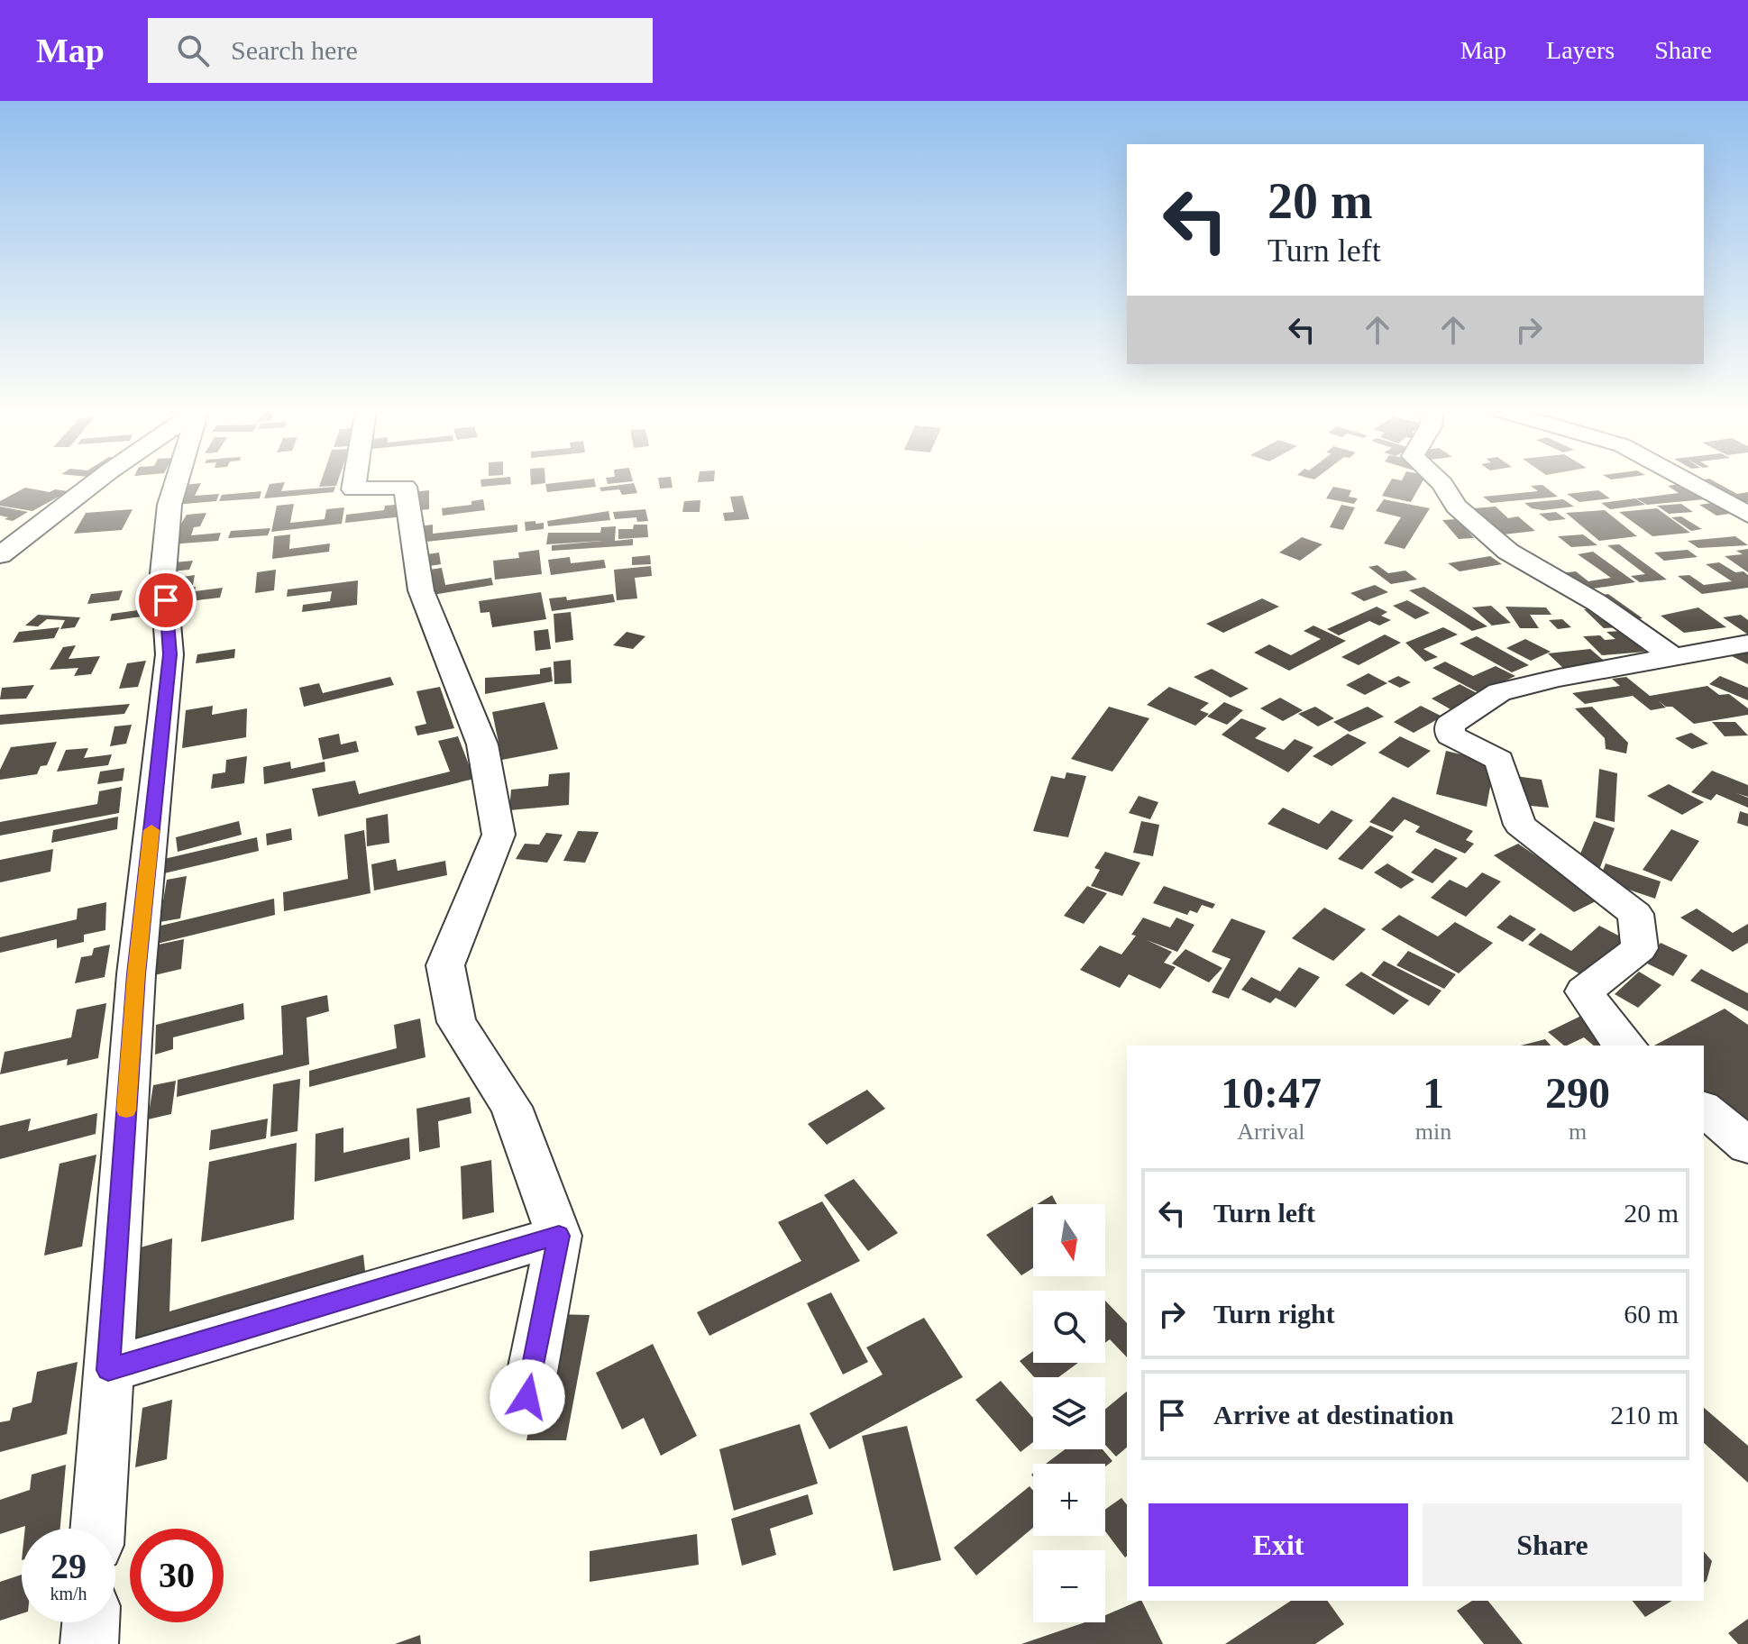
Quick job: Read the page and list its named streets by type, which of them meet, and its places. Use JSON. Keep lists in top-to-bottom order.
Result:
{
  "north": "bottom",
  "page": {
    "header": "Map",
    "search": "Search here",
    "nav": ["Map", "Layers", "Share"],
    "turn": ["20 m", "Turn left"],
    "eta": [
      "10:47",
      "Arrival",
      "1",
      "min",
      "290",
      "m"
    ],
    "list": [
      {
        "name": "Turn left",
        "value": "20 m"
      },
      {
        "name": "Turn right",
        "value": "60 m"
      },
      {
        "name": "Arrive at destination",
        "value": "210 m"
      }
    ],
    "map_buttons": ["+", "−"],
    "buttons": ["Exit", "Share"],
    "speed": "29 km/h",
    "limit": "30"
  }
}
